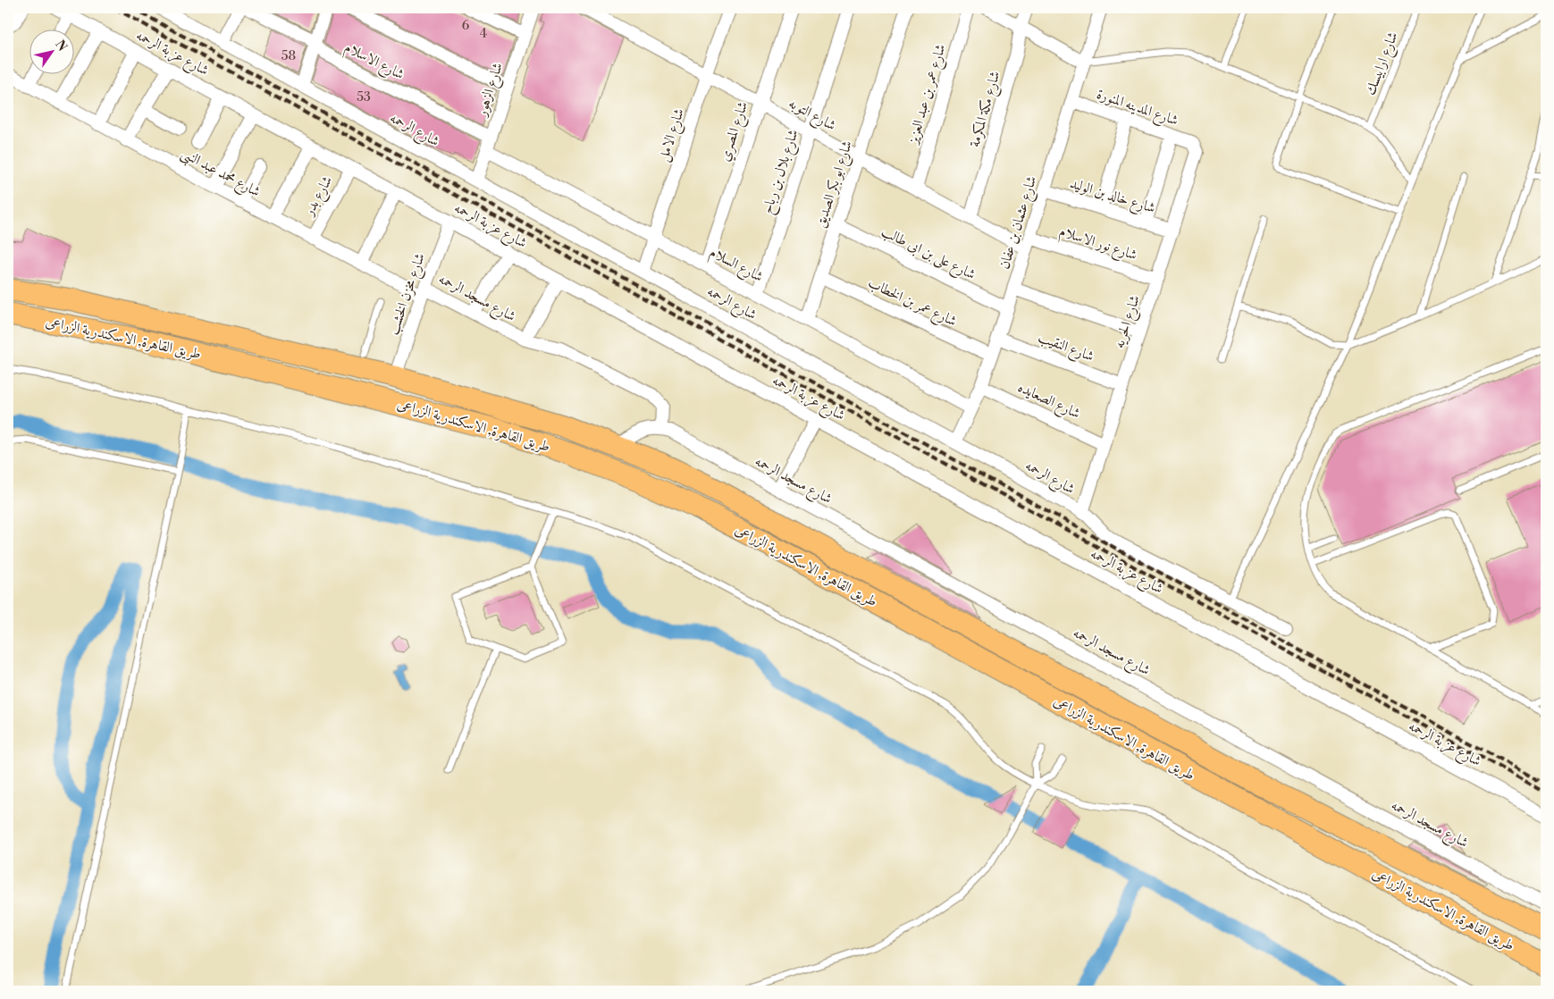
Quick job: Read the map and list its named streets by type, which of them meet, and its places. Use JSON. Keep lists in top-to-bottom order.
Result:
{
  "streets": {
    "highway": ["طريق القاهرة, الاسكندرية الزراعى"],
    "street": [
      "شارع عزبة الرحمه",
      "شارع الاسلام",
      "شارع الزهور",
      "شارع عمر بن عبد العزيز",
      "شارع المدينه المنورة",
      "شارع مكة المكرمة",
      "شارع التوبه",
      "شارع الرحمه",
      "شارع المصري",
      "شارع الامل",
      "شارع بلال بن رباح",
      "شارع محمد عبد النبى",
      "شارع ابو بكر الصديق",
      "شارع بدر",
      "شارع خالد بن الوليد",
      "شارع عثمان بن عفان",
      "شارع نور الاسلام",
      "شارع على بن ابى طالب",
      "شارع السلام",
      "شارع مخزن الخشب",
      "شارع مسجد الرحمه",
      "شارع عمر بن الخطاب",
      "شارع الحريه",
      "شارع النقيب",
      "شارع الصعايده"
    ],
    "lane": ["شارع ارابيسك"]
  },
  "crossings": [
    ["شارع عزبة الرحمه", "شارع بدر"],
    ["شارع عزبة الرحمه", "شارع مخزن الخشب"],
    ["شارع الاسلام", "شارع الزهور"],
    ["شارع الزهور", "شارع الرحمه"],
    ["شارع الزهور", "شارع السلام"],
    ["شارع عمر بن عبد العزيز", "شارع التوبه"],
    ["شارع المدينه المنورة", "شارع عثمان بن عفان"],
    ["شارع المدينه المنورة", "شارع الحريه"],
    ["شارع مكة المكرمة", "شارع التوبه"],
    ["شارع التوبه", "شارع المصري"],
    ["شارع التوبه", "شارع الامل"],
    ["شارع التوبه", "شارع بلال بن رباح"],
    ["شارع التوبه", "شارع ابو بكر الصديق"],
    ["شارع التوبه", "شارع عثمان بن عفان"],
    ["شارع التوبه", "شارع نور الاسلام"],
    ["شارع الرحمه", "شارع الامل"],
    ["شارع الرحمه", "شارع عثمان بن عفان"],
    ["شارع الرحمه", "شارع الحريه"],
    ["شارع المصري", "شارع السلام"],
    ["شارع الامل", "شارع السلام"],
    ["شارع بلال بن رباح", "شارع السلام"],
    ["شارع محمد عبد النبى", "شارع بدر"],
    ["شارع محمد عبد النبى", "شارع مخزن الخشب"],
    ["شارع محمد عبد النبى", "شارع مسجد الرحمه"],
    ["شارع ابو بكر الصديق", "شارع على بن ابى طالب"],
    ["شارع ابو بكر الصديق", "شارع السلام"],
    ["شارع ابو بكر الصديق", "شارع عمر بن الخطاب"],
    ["شارع خالد بن الوليد", "شارع عثمان بن عفان"],
    ["شارع خالد بن الوليد", "شارع الحريه"],
    ["شارع عثمان بن عفان", "شارع نور الاسلام"],
    ["شارع عثمان بن عفان", "شارع على بن ابى طالب"],
    ["شارع عثمان بن عفان", "شارع السلام"],
    ["شارع عثمان بن عفان", "شارع عمر بن الخطاب"],
    ["شارع عثمان بن عفان", "شارع النقيب"],
    ["شارع عثمان بن عفان", "شارع الصعايده"],
    ["شارع نور الاسلام", "شارع الحريه"],
    ["شارع مخزن الخشب", "شارع مسجد الرحمه"],
    ["شارع مخزن الخشب", "طريق القاهرة, الاسكندرية الزراعى"],
    ["شارع الحريه", "شارع النقيب"],
    ["شارع الحريه", "شارع الصعايده"]
  ],
  "house_numbers": [
    "6",
    "4",
    "58",
    "53"
  ],
  "north": "top right"
}
